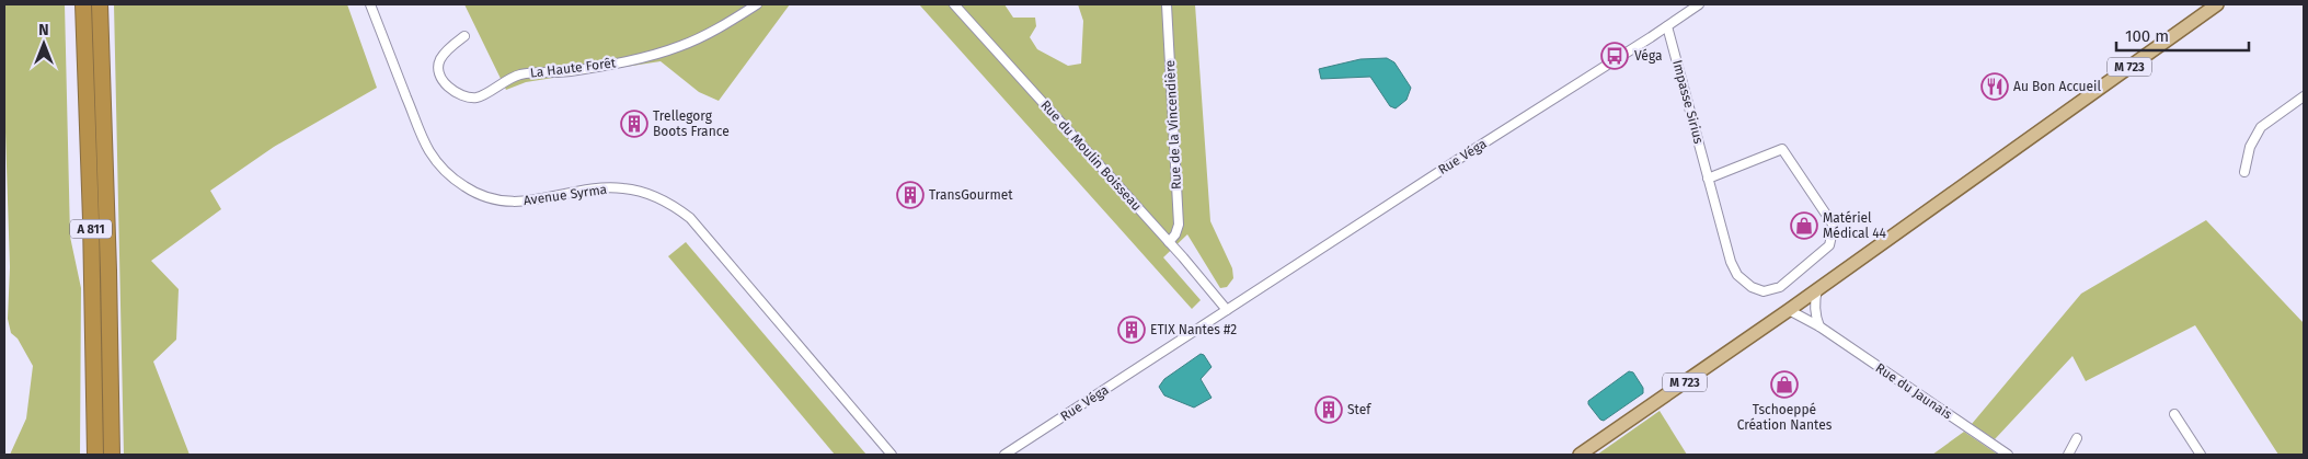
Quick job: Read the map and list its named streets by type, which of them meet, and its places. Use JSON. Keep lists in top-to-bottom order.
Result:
{
  "streets": {
    "highway": ["A 811"],
    "main road": ["M 723"],
    "street": [
      "La Haute Forêt",
      "Impasse Sirius",
      "Rue de la Vincendière",
      "Rue du Moulin Boisseau",
      "Rue Véga",
      "Avenue Syrma",
      "Rue du Jaunais"
    ]
  },
  "crossings": [
    ["M 723", "Rue du Jaunais"],
    ["Impasse Sirius", "Rue Véga"],
    ["Rue de la Vincendière", "Rue du Moulin Boisseau"],
    ["Rue du Moulin Boisseau", "Rue Véga"]
  ],
  "places": {
    "bus stop": ["Véga"],
    "restaurant": ["Au Bon Accueil"],
    "building": [
      "Trellegorg Boots France",
      "TransGourmet",
      "ETIX Nantes #2",
      "Stef"
    ],
    "shop": ["Matériel Médical 44", "Tschoeppé Création Nantes"]
  },
  "scale_bar": "100 m",
  "north": "top"
}
